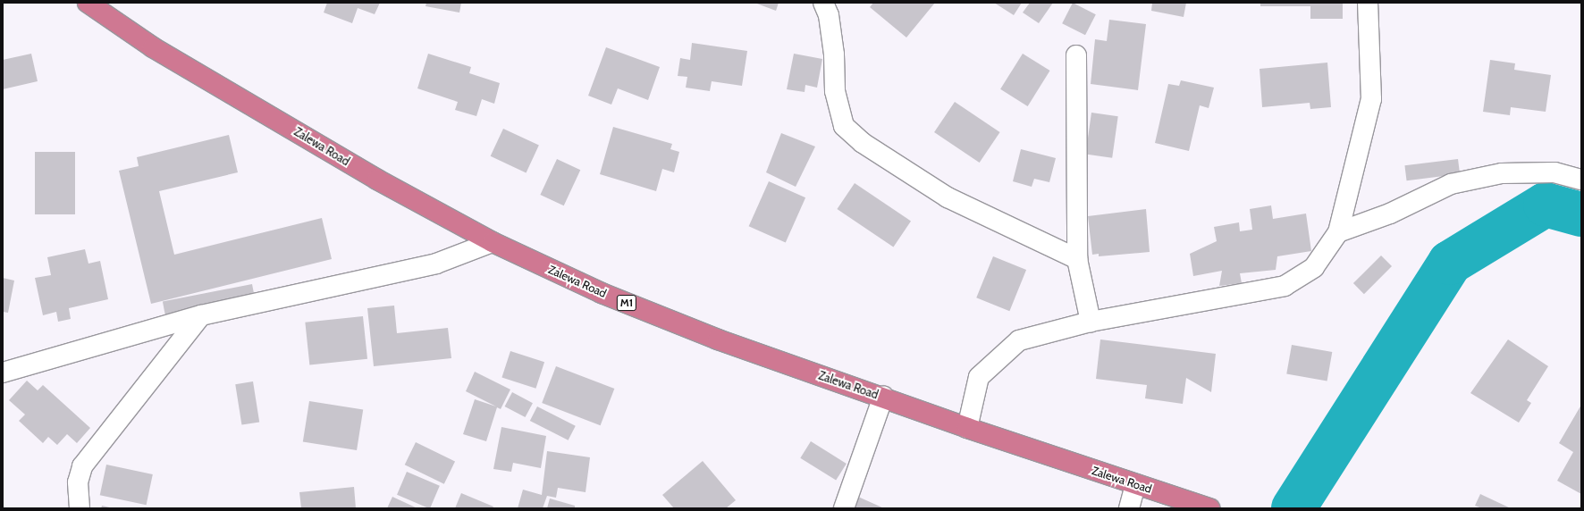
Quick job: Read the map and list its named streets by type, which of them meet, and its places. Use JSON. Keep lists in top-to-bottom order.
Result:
{
  "streets": {
    "highway": ["Zalewa Road", "M1"]
  }
}
